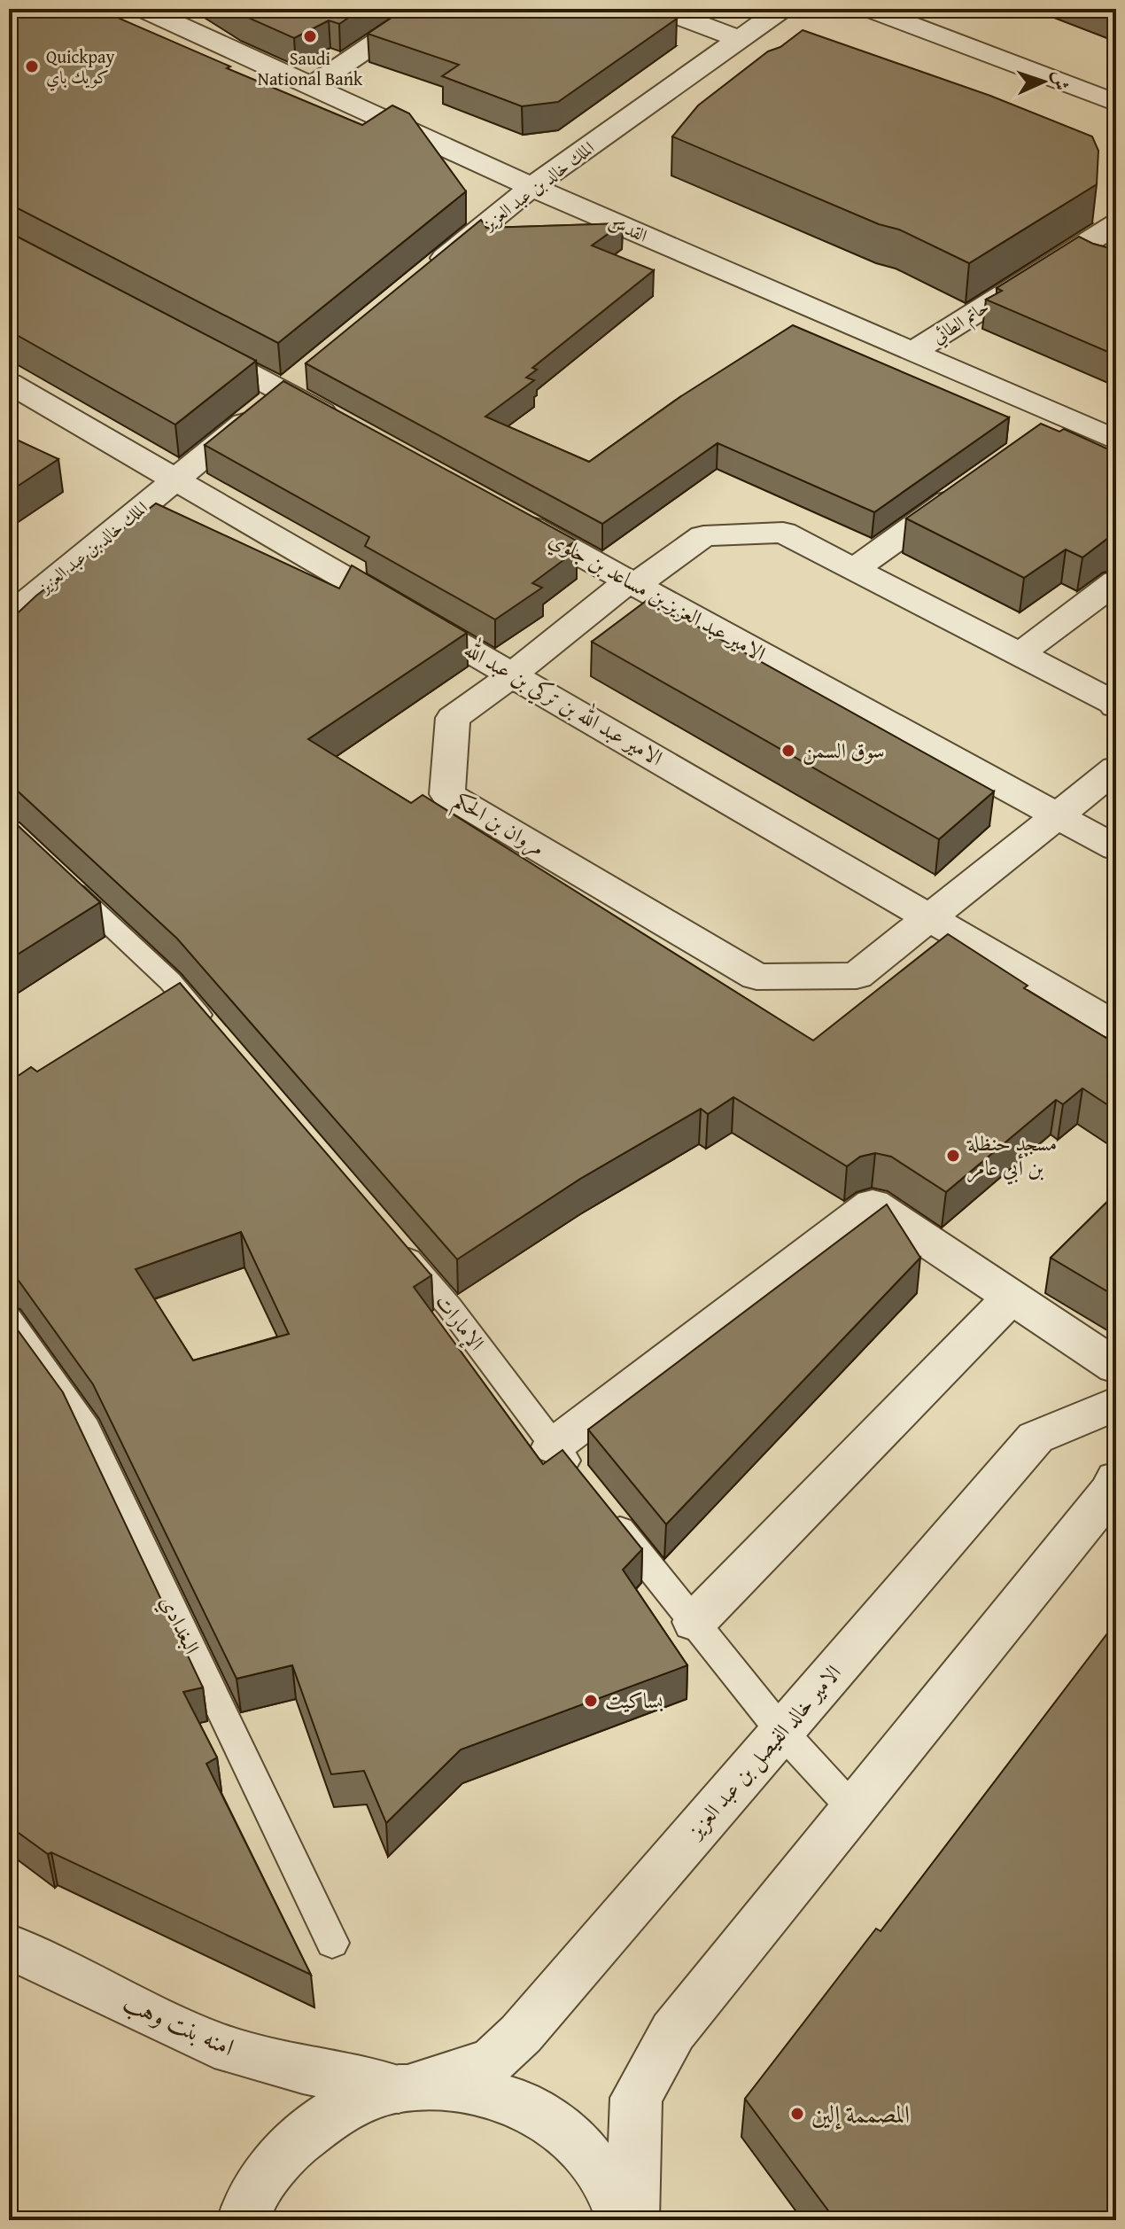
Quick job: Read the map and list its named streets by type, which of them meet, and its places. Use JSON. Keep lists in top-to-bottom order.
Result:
{
  "streets": {
    "street": [
      "الملك خالد بن عبد العزيز",
      "القدس",
      "حاتم الطائي",
      "الامير عبد العزيز بن مساعد بن جلوي",
      "الامير عبد الله بن تركي بن عبد الله",
      "مروان بن الحكم",
      "الامير خالد الفيصل بن عبد العزيز",
      "امنه بنت وهب"
    ],
    "lane": ["الإمارات", "البغدادي"]
  },
  "crossings": [
    ["الملك خالد بن عبد العزيز", "القدس"],
    ["الملك خالد بن عبد العزيز", "الامير عبد الله بن تركي بن عبد الله"],
    ["القدس", "حاتم الطائي"],
    ["الامير عبد العزيز بن مساعد بن جلوي", "مروان بن الحكم"],
    ["الامير عبد الله بن تركي بن عبد الله", "مروان بن الحكم"],
    ["الامير خالد الفيصل بن عبد العزيز", "امنه بنت وهب"]
  ],
  "places": [
    "Saudi National Bank",
    "Quickpay كويك باي",
    "سوق السمن",
    "مسجد حنظلة بن أبي عامر",
    "بساكيت",
    "المصممة إلين"
  ],
  "north": "right"
}
